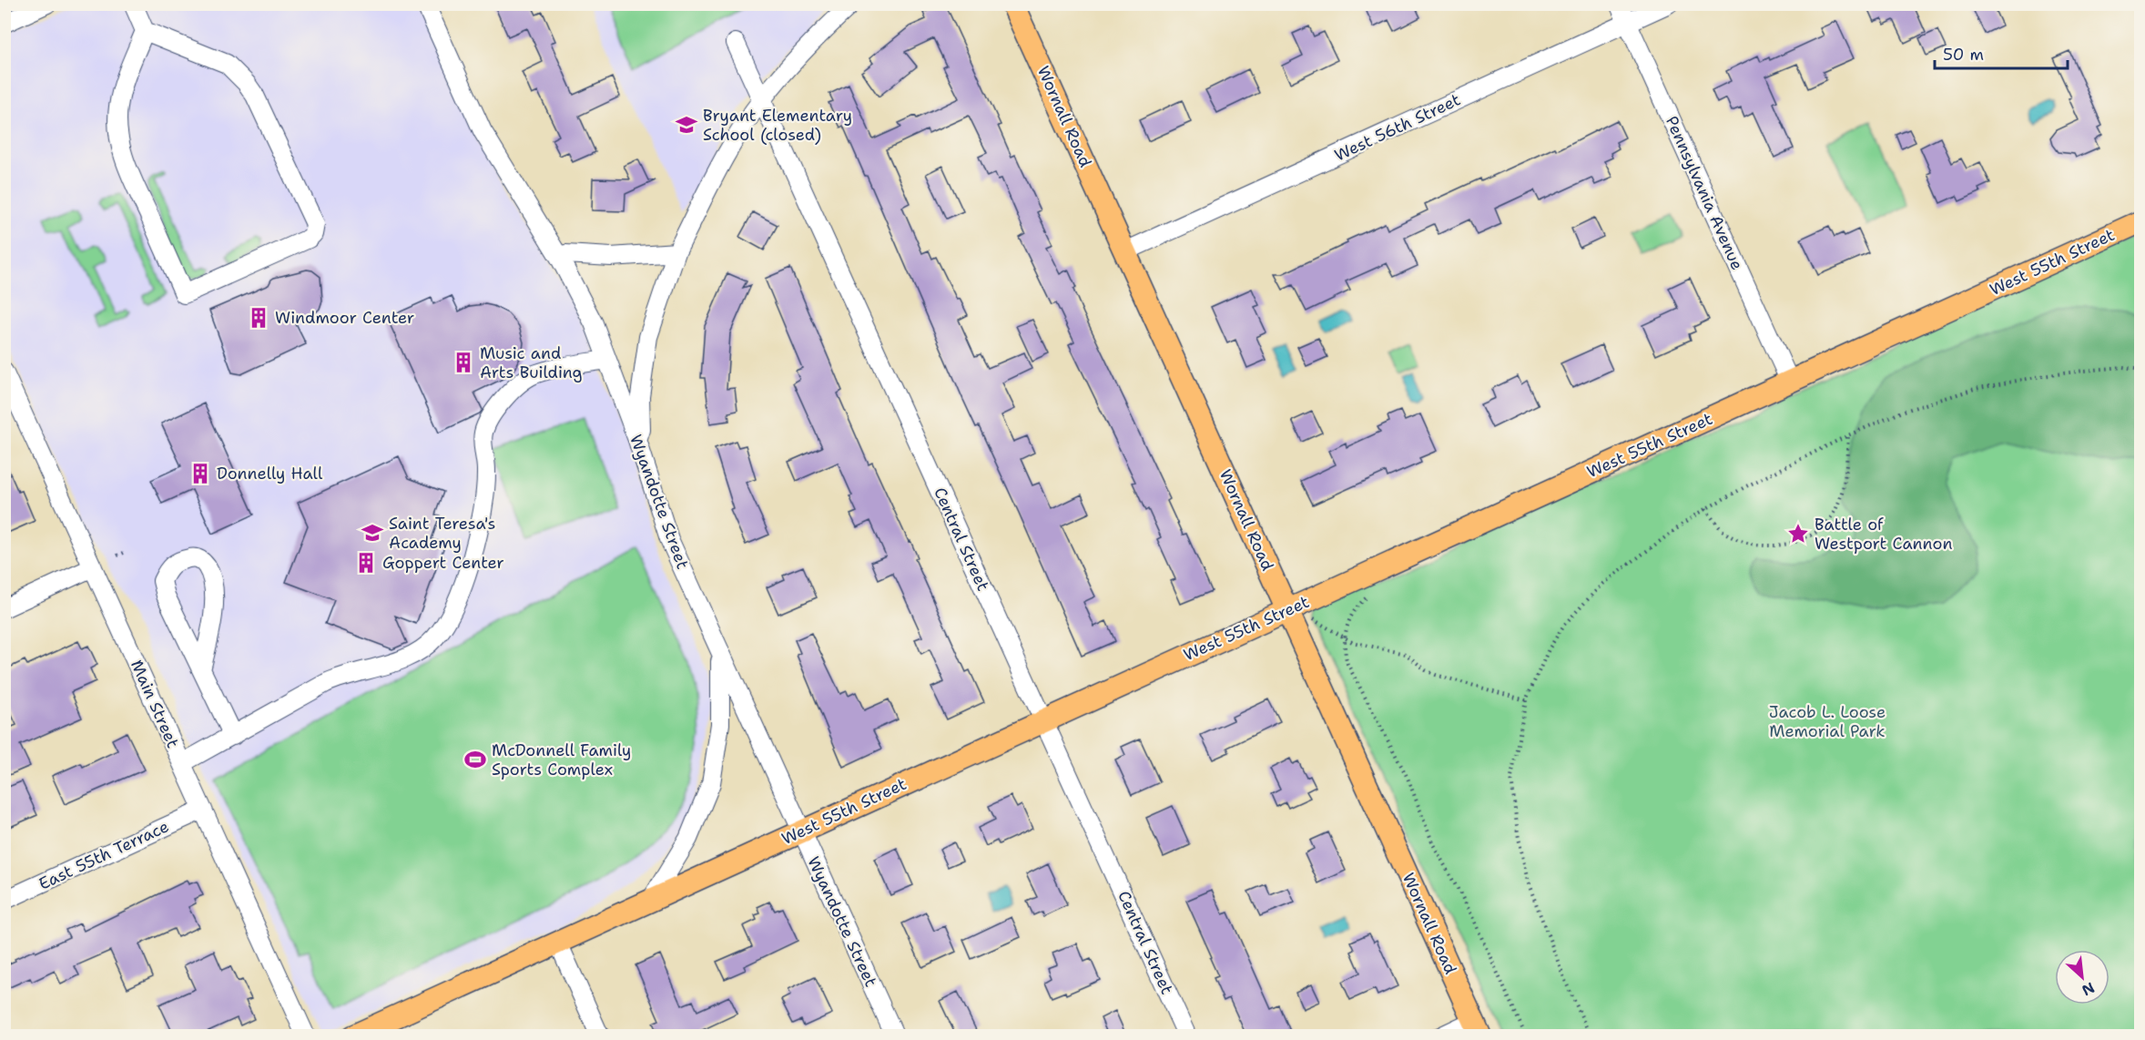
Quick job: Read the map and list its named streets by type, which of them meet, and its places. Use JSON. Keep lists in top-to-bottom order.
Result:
{
  "streets": {
    "main road": ["Wornall Road", "West 55th Street"],
    "street": [
      "West 56th Street",
      "Pennsylvania Avenue",
      "Wyandotte Street",
      "Central Street",
      "Main Street",
      "East 55th Terrace"
    ]
  },
  "crossings": [
    ["Wornall Road", "West 56th Street"],
    ["Wornall Road", "West 55th Street"],
    ["West 56th Street", "Pennsylvania Avenue"],
    ["Pennsylvania Avenue", "West 55th Street"],
    ["West 55th Street", "Wyandotte Street"],
    ["West 55th Street", "Central Street"],
    ["Main Street", "East 55th Terrace"]
  ],
  "parks": ["Jacob L. Loose Memorial Park"],
  "places": {
    "school or university": ["Bryant Elementary School (closed)", "Saint Teresa's Academy"],
    "building": [
      "Windmoor Center",
      "Music and Arts Building",
      "Donnelly Hall",
      "Goppert Center"
    ],
    "place": ["Battle of Westport Cannon"],
    "sports": ["McDonnell Family Sports Complex"]
  },
  "scale_bar": "50 m",
  "north": "bottom right"
}
